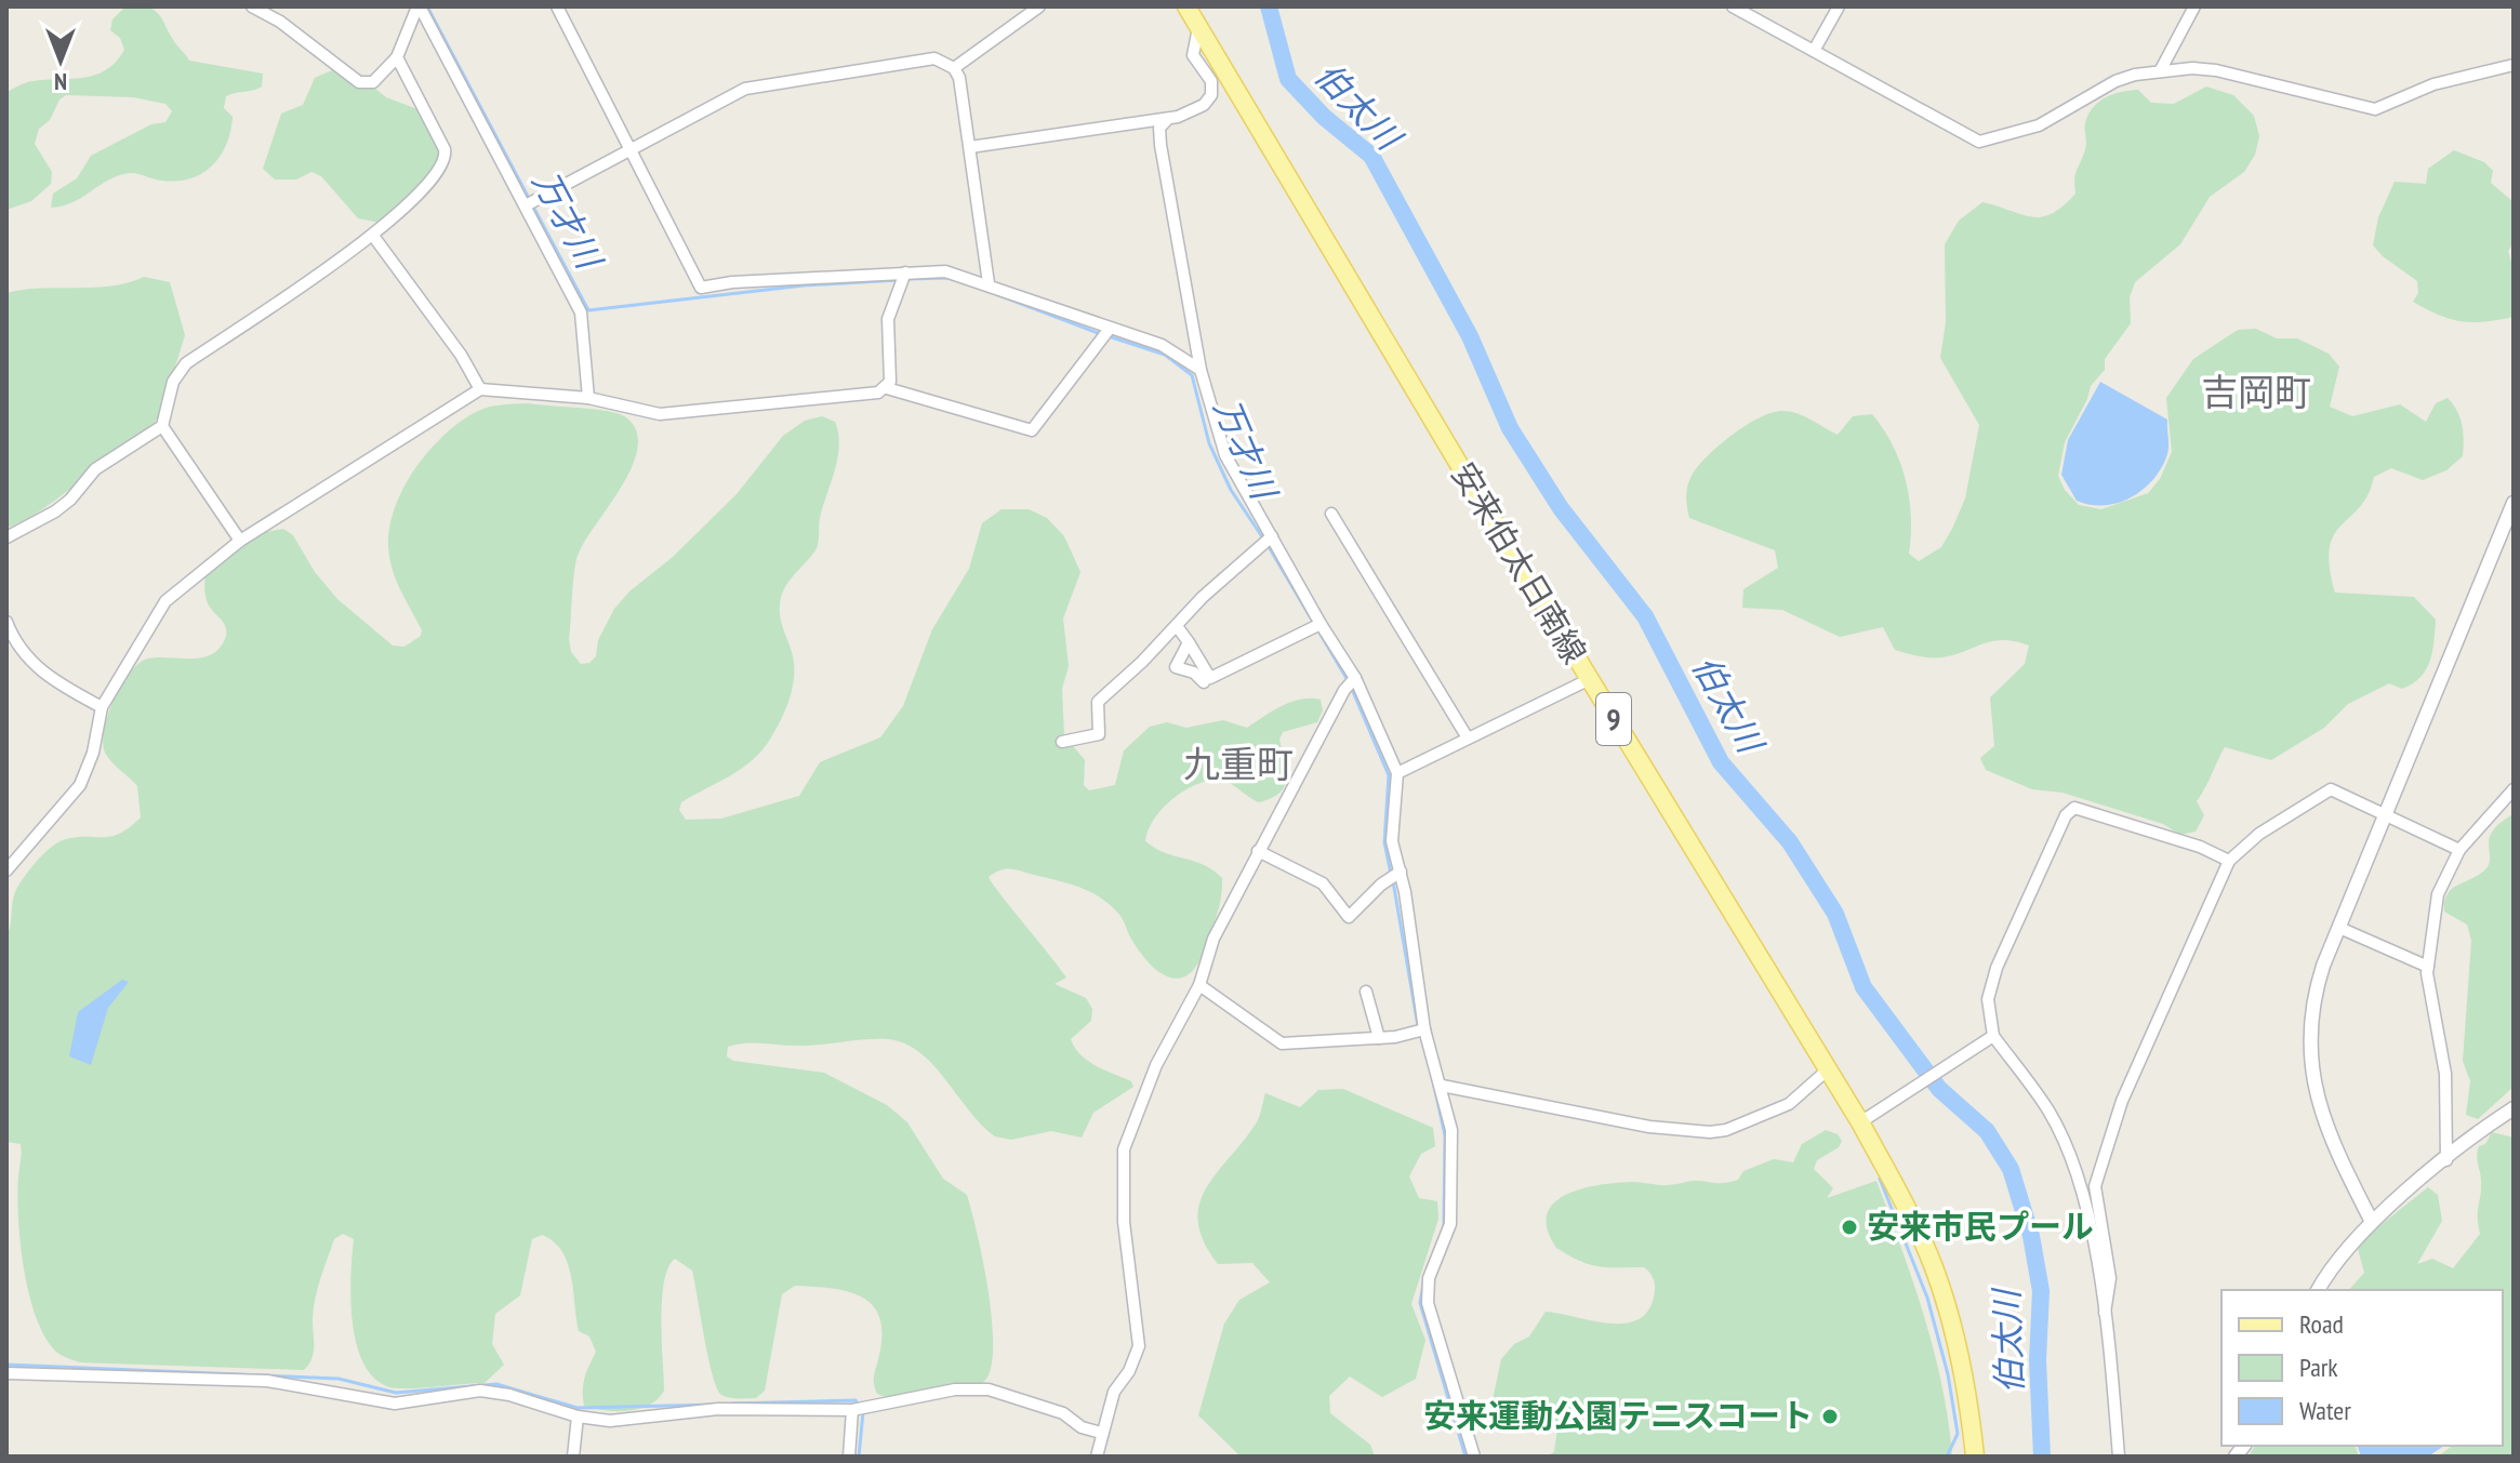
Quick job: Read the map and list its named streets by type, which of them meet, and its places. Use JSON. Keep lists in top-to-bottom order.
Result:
{
  "streets": {
    "main road": ["安来伯太日南線", "9"]
  },
  "districts": ["吉岡町", "九重町"],
  "water": ["伯太川", "万才川"],
  "places": ["安来市民プール", "安来運動公園テニスコート"],
  "legend": ["Road", "Park", "Water"],
  "north": "bottom"
}
